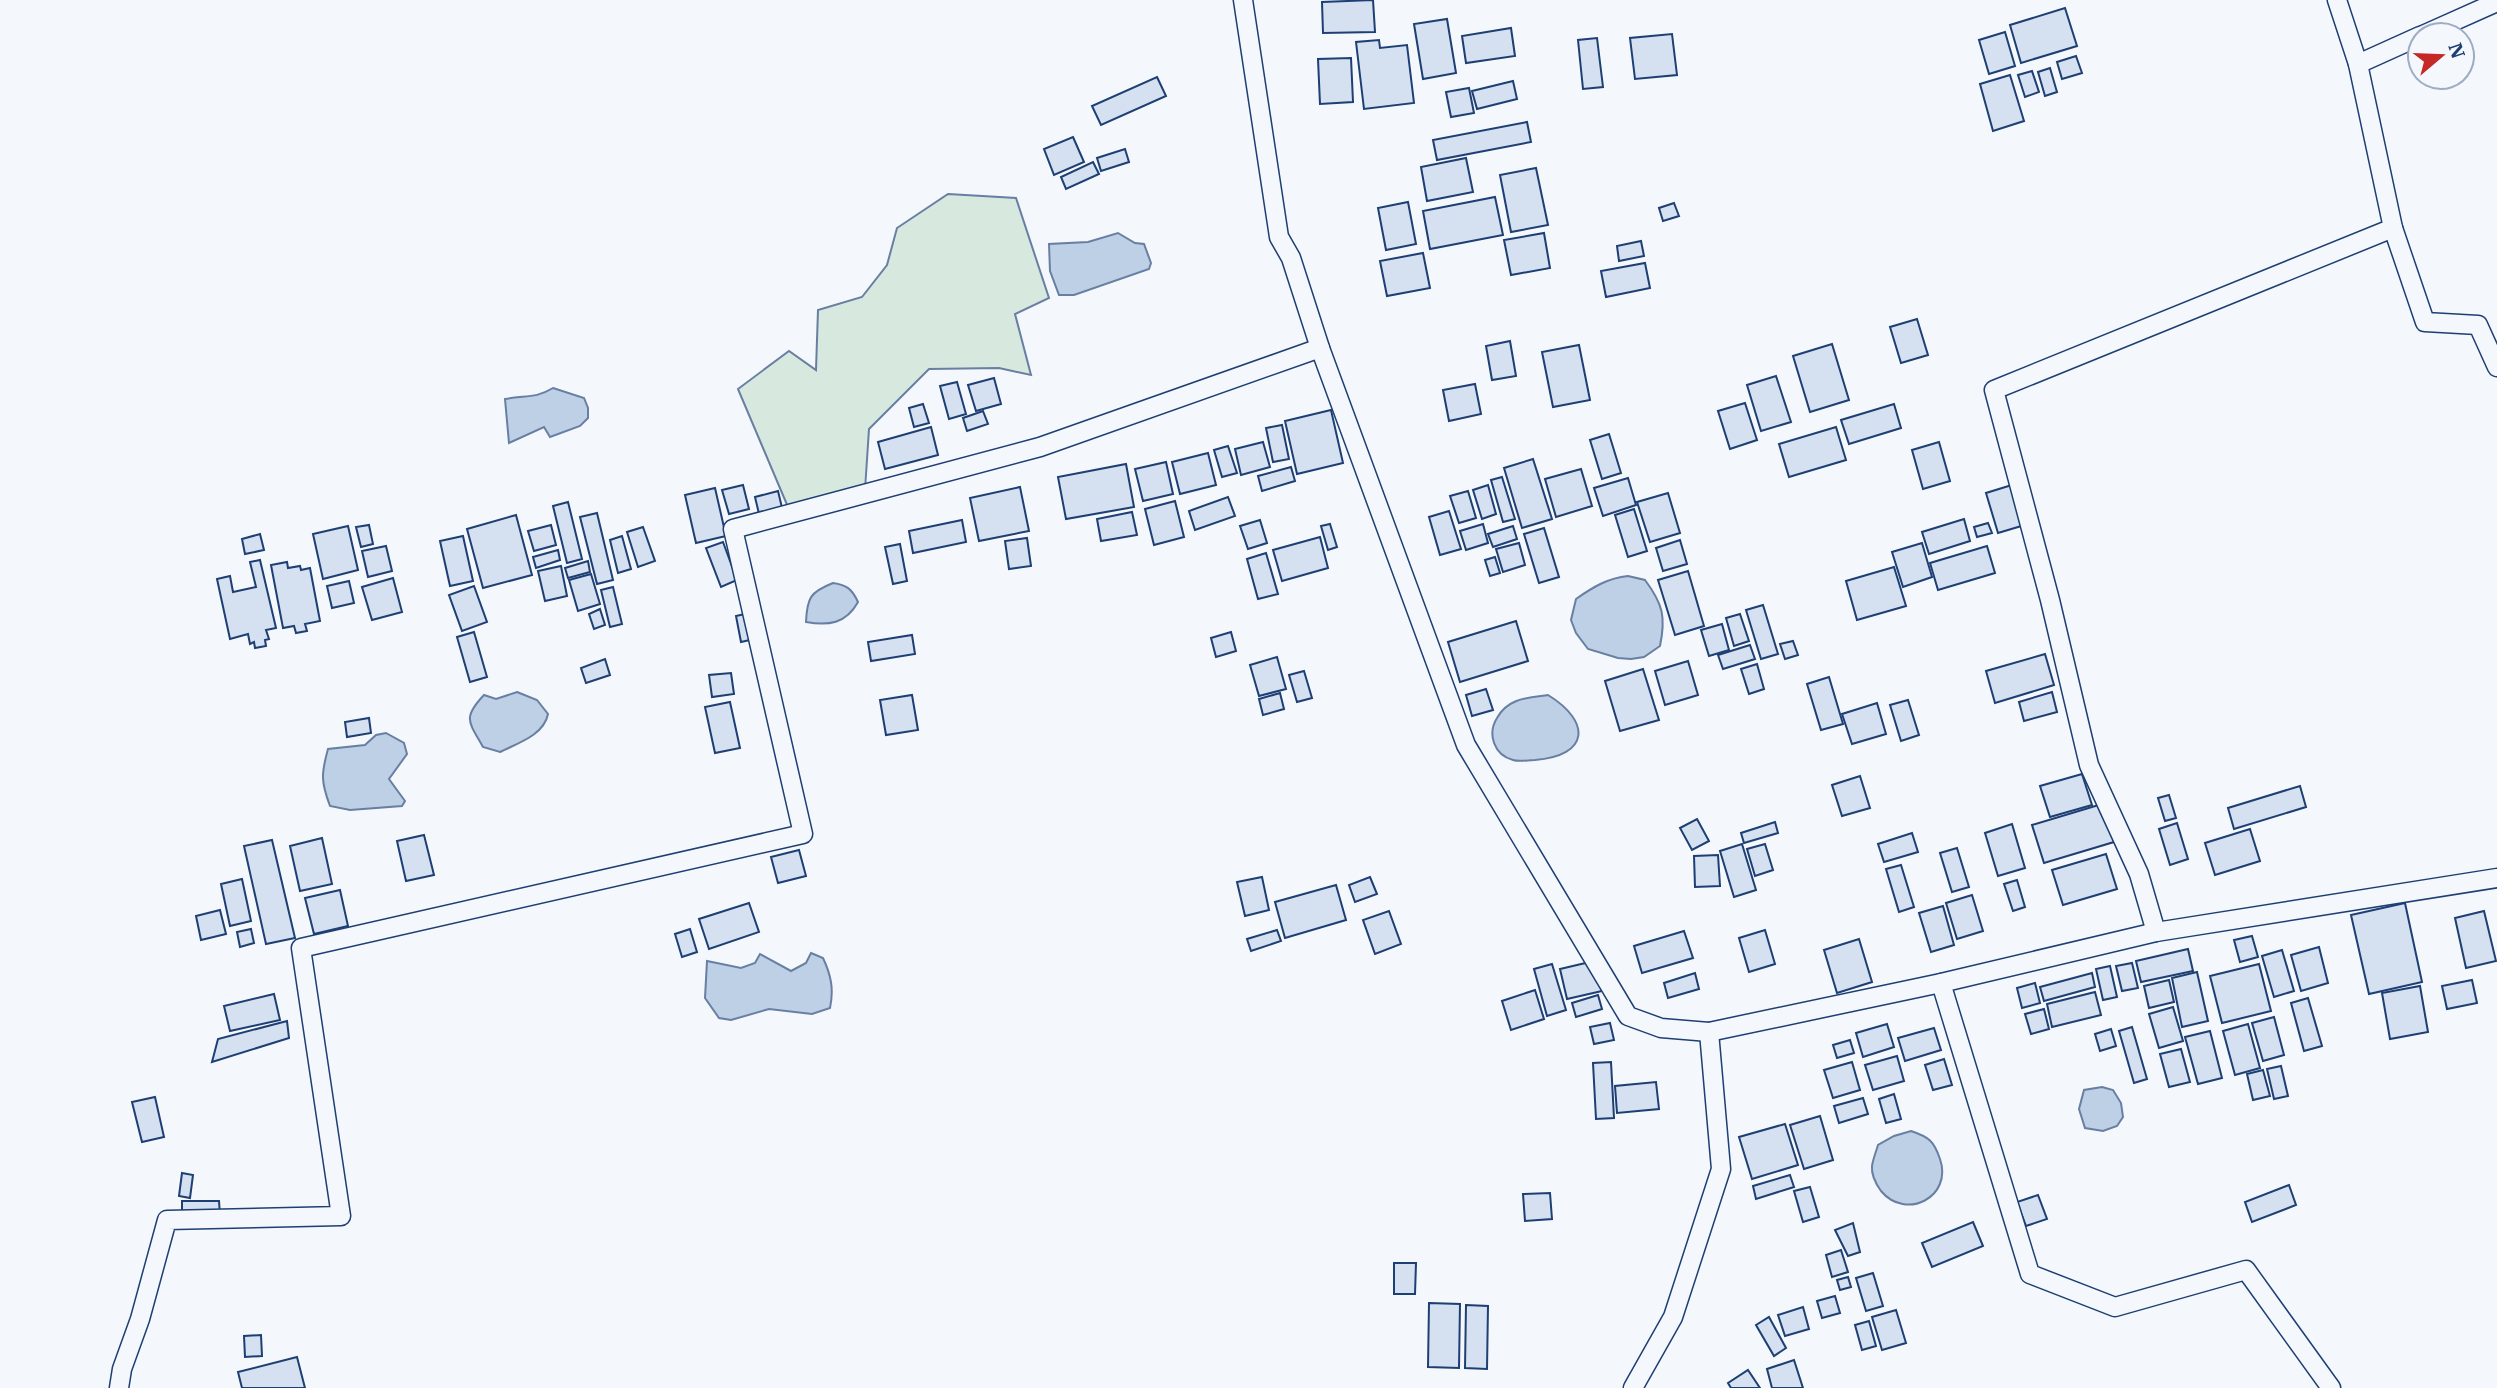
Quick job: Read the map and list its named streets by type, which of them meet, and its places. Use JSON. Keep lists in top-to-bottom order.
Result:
{
  "north": "right"
}
